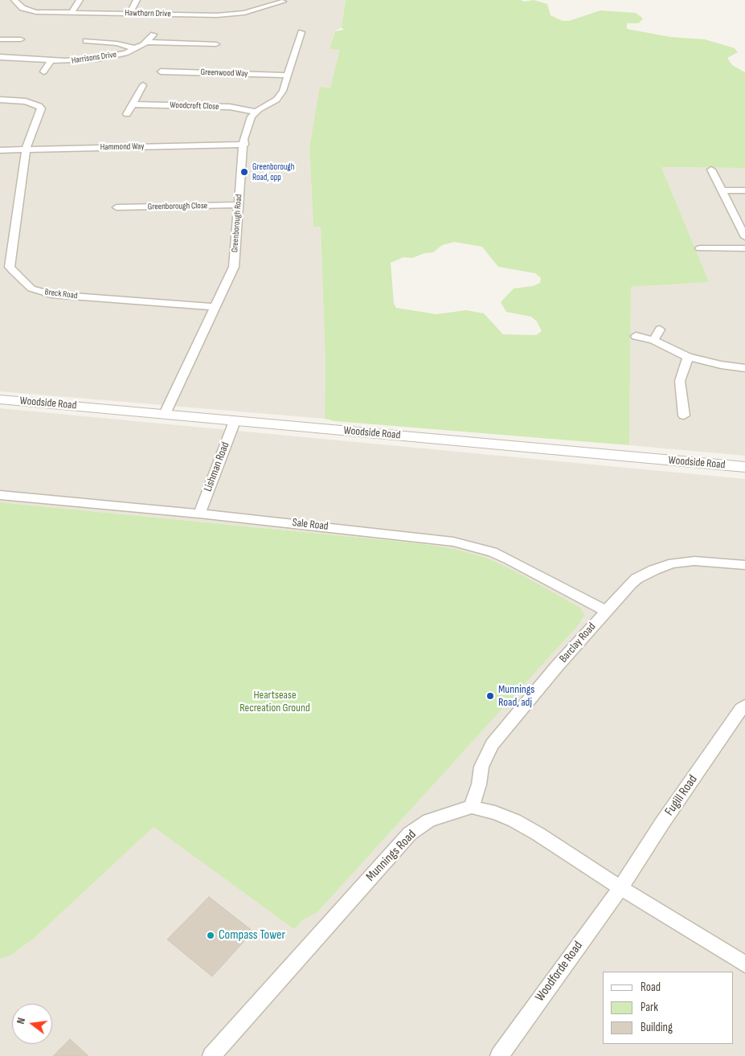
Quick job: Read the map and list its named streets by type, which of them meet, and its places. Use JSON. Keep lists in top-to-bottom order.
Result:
{
  "streets": {
    "street": [
      "Hawthorn Drive",
      "Harrisons Drive",
      "Greenwood Way",
      "Woodcroft Close",
      "Hammond Way",
      "Greenborough Close",
      "Greenborough Road",
      "Breck Road",
      "Woodside Road",
      "Lishman Road",
      "Sale Road",
      "Barclay Road",
      "Fugill Road",
      "Munnings Road",
      "Woodforde Road"
    ]
  },
  "crossings": [
    ["Woodcroft Close", "Greenborough Road"],
    ["Hammond Way", "Greenborough Road"],
    ["Hammond Way", "Breck Road"],
    ["Greenborough Close", "Greenborough Road"],
    ["Greenborough Road", "Breck Road"],
    ["Greenborough Road", "Woodside Road"],
    ["Woodside Road", "Lishman Road"],
    ["Lishman Road", "Sale Road"],
    ["Sale Road", "Barclay Road"],
    ["Barclay Road", "Munnings Road"],
    ["Fugill Road", "Woodforde Road"]
  ],
  "parks": ["Heartsease Recreation Ground"],
  "places": ["Greenborough Road, opp", "Munnings Road, adj", "Compass Tower"],
  "legend": ["Road", "Park", "Building"],
  "north": "left"
}
